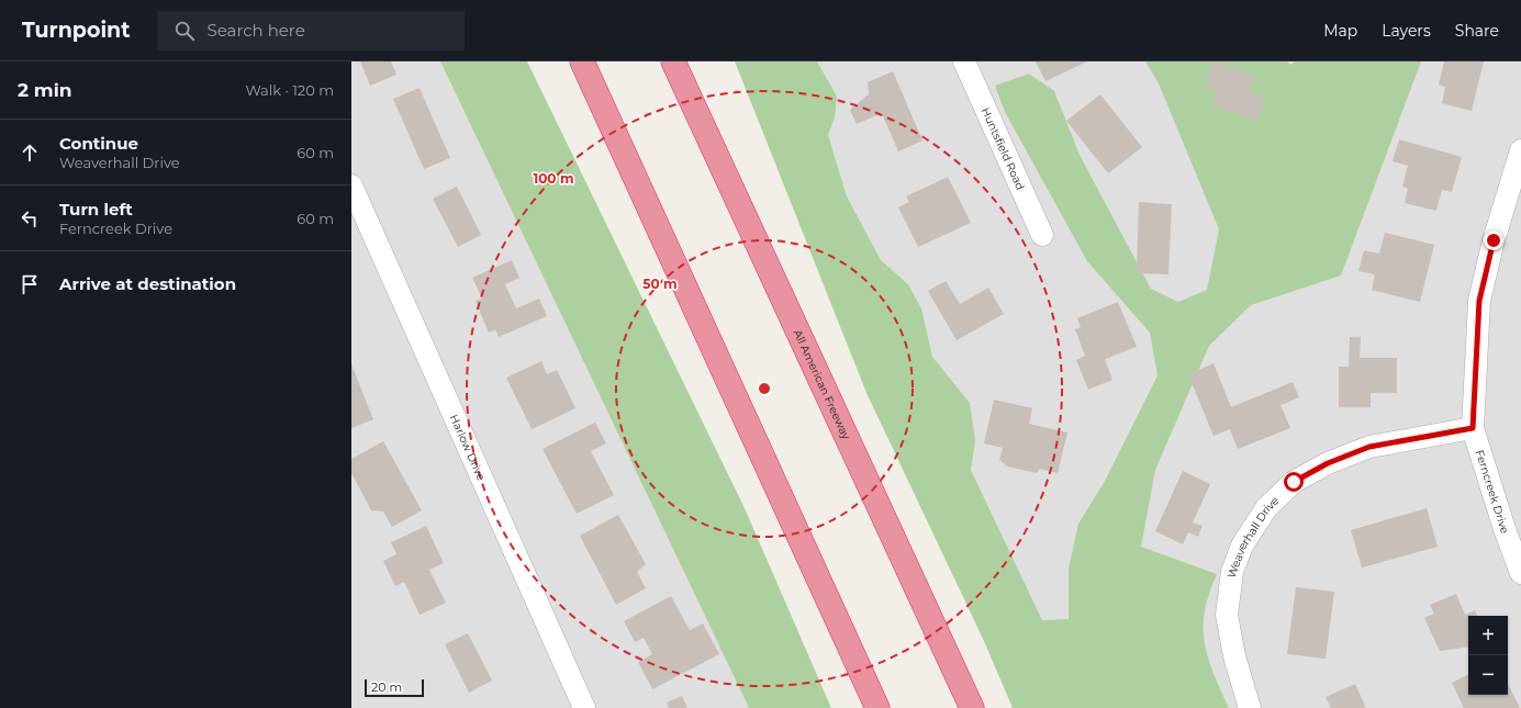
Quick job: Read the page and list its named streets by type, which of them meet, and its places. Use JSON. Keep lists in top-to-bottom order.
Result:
{
  "streets": {
    "highway": ["All American Freeway"],
    "street": [
      "Huntsfield Road",
      "Harlow Drive",
      "Ferncreek Drive",
      "Weaverhall Drive"
    ]
  },
  "crossings": [
    ["Ferncreek Drive", "Weaverhall Drive"]
  ],
  "scale_bar": "20 m",
  "page": {
    "header": "Turnpoint",
    "search": "Search here",
    "nav": ["Map", "Layers", "Share"],
    "heading": ["2 min", "Walk · 120 m"],
    "list": [
      ["Continue", "Weaverhall Drive", "60 m"],
      ["Turn left", "Ferncreek Drive", "60 m"],
      "Arrive at destination"
    ],
    "map_buttons": ["+", "−"],
    "scale": "20 m"
  },
  "rings": ["100 m", "50 m"]
}
